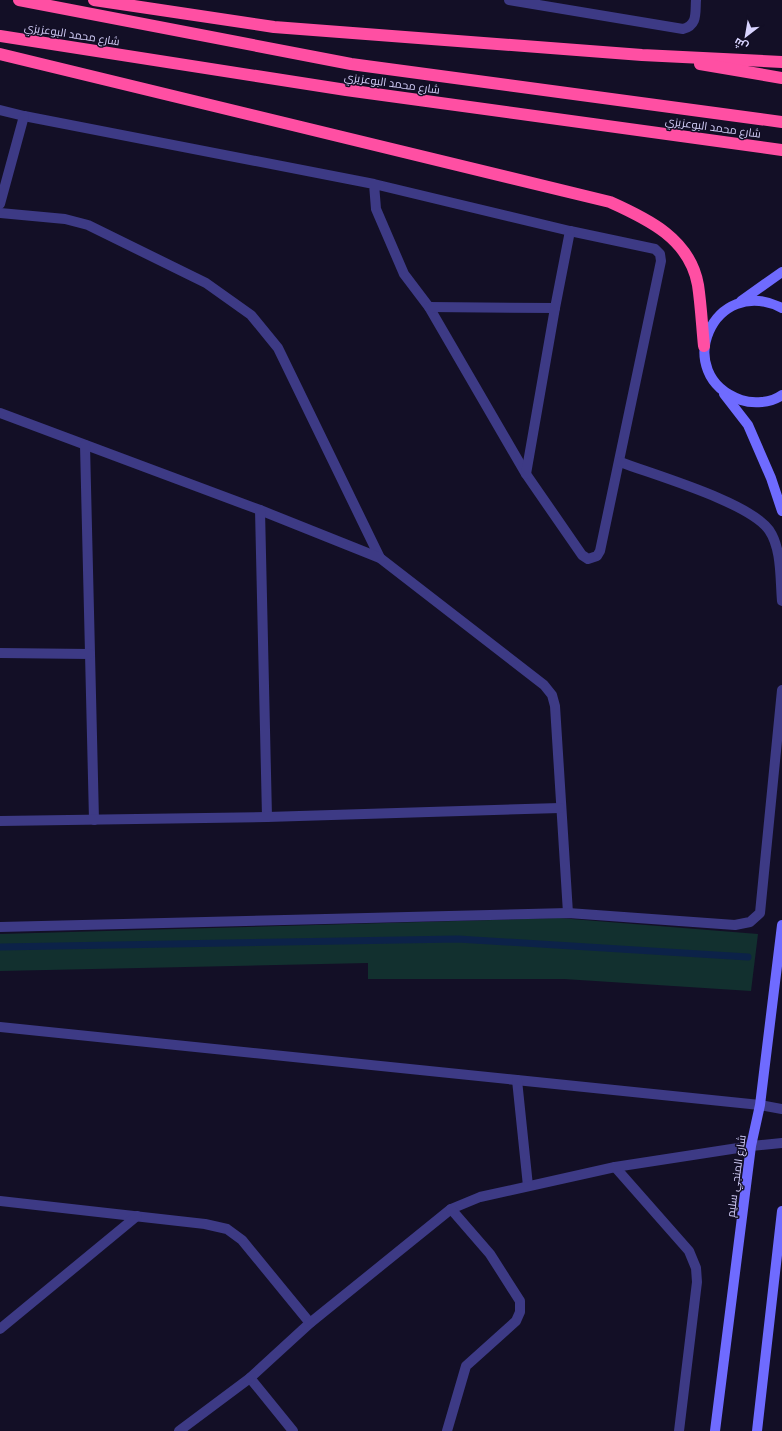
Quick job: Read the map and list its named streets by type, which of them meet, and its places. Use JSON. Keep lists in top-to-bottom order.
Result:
{
  "streets": {
    "highway": ["شارع محمد البوعزيزي"],
    "main road": ["شارع المنجي سليم"]
  },
  "north": "bottom left"
}
